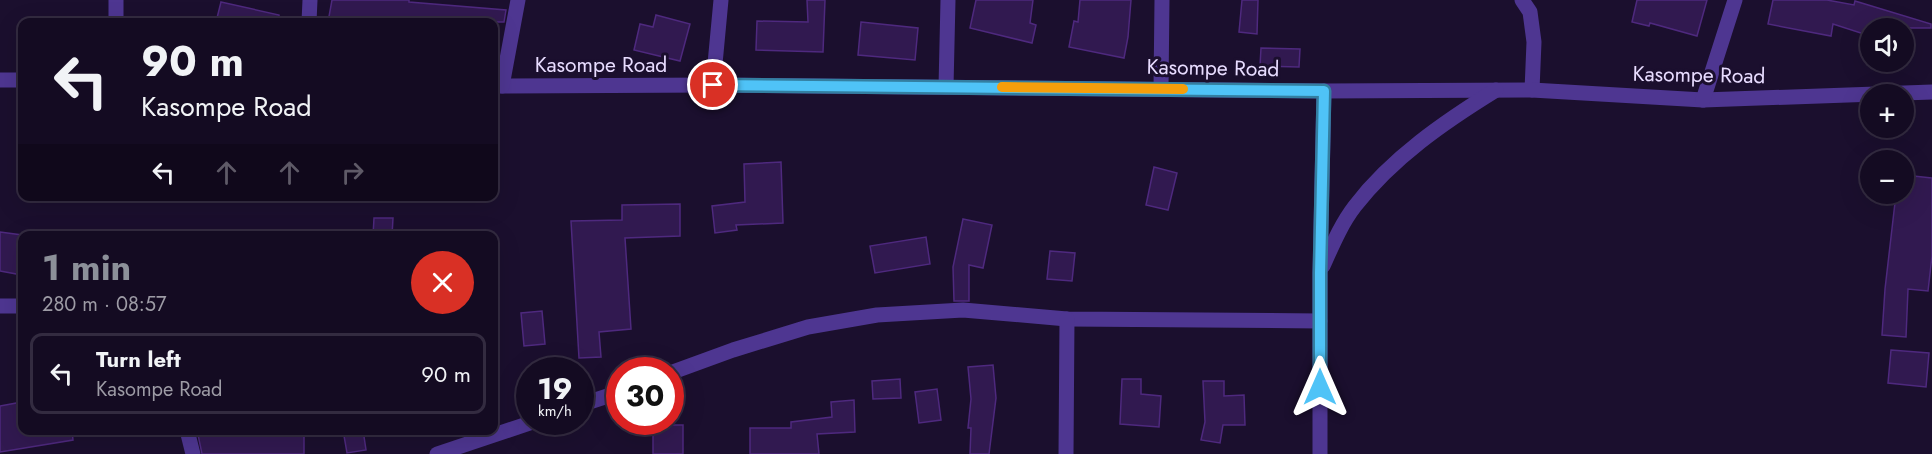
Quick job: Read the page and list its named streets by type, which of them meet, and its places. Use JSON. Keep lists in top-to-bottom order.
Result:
{
  "streets": {
    "street": ["Kasompe Road"]
  },
  "page": {
    "map_buttons": ["+", "−"],
    "turn": ["90 m", "Kasompe Road"],
    "heading": ["1 min", "280 m · 08:57"],
    "list": [
      {
        "name": "Turn left",
        "note": "Kasompe Road",
        "value": "90 m"
      }
    ],
    "speed": "19 km/h",
    "limit": "30"
  }
}
